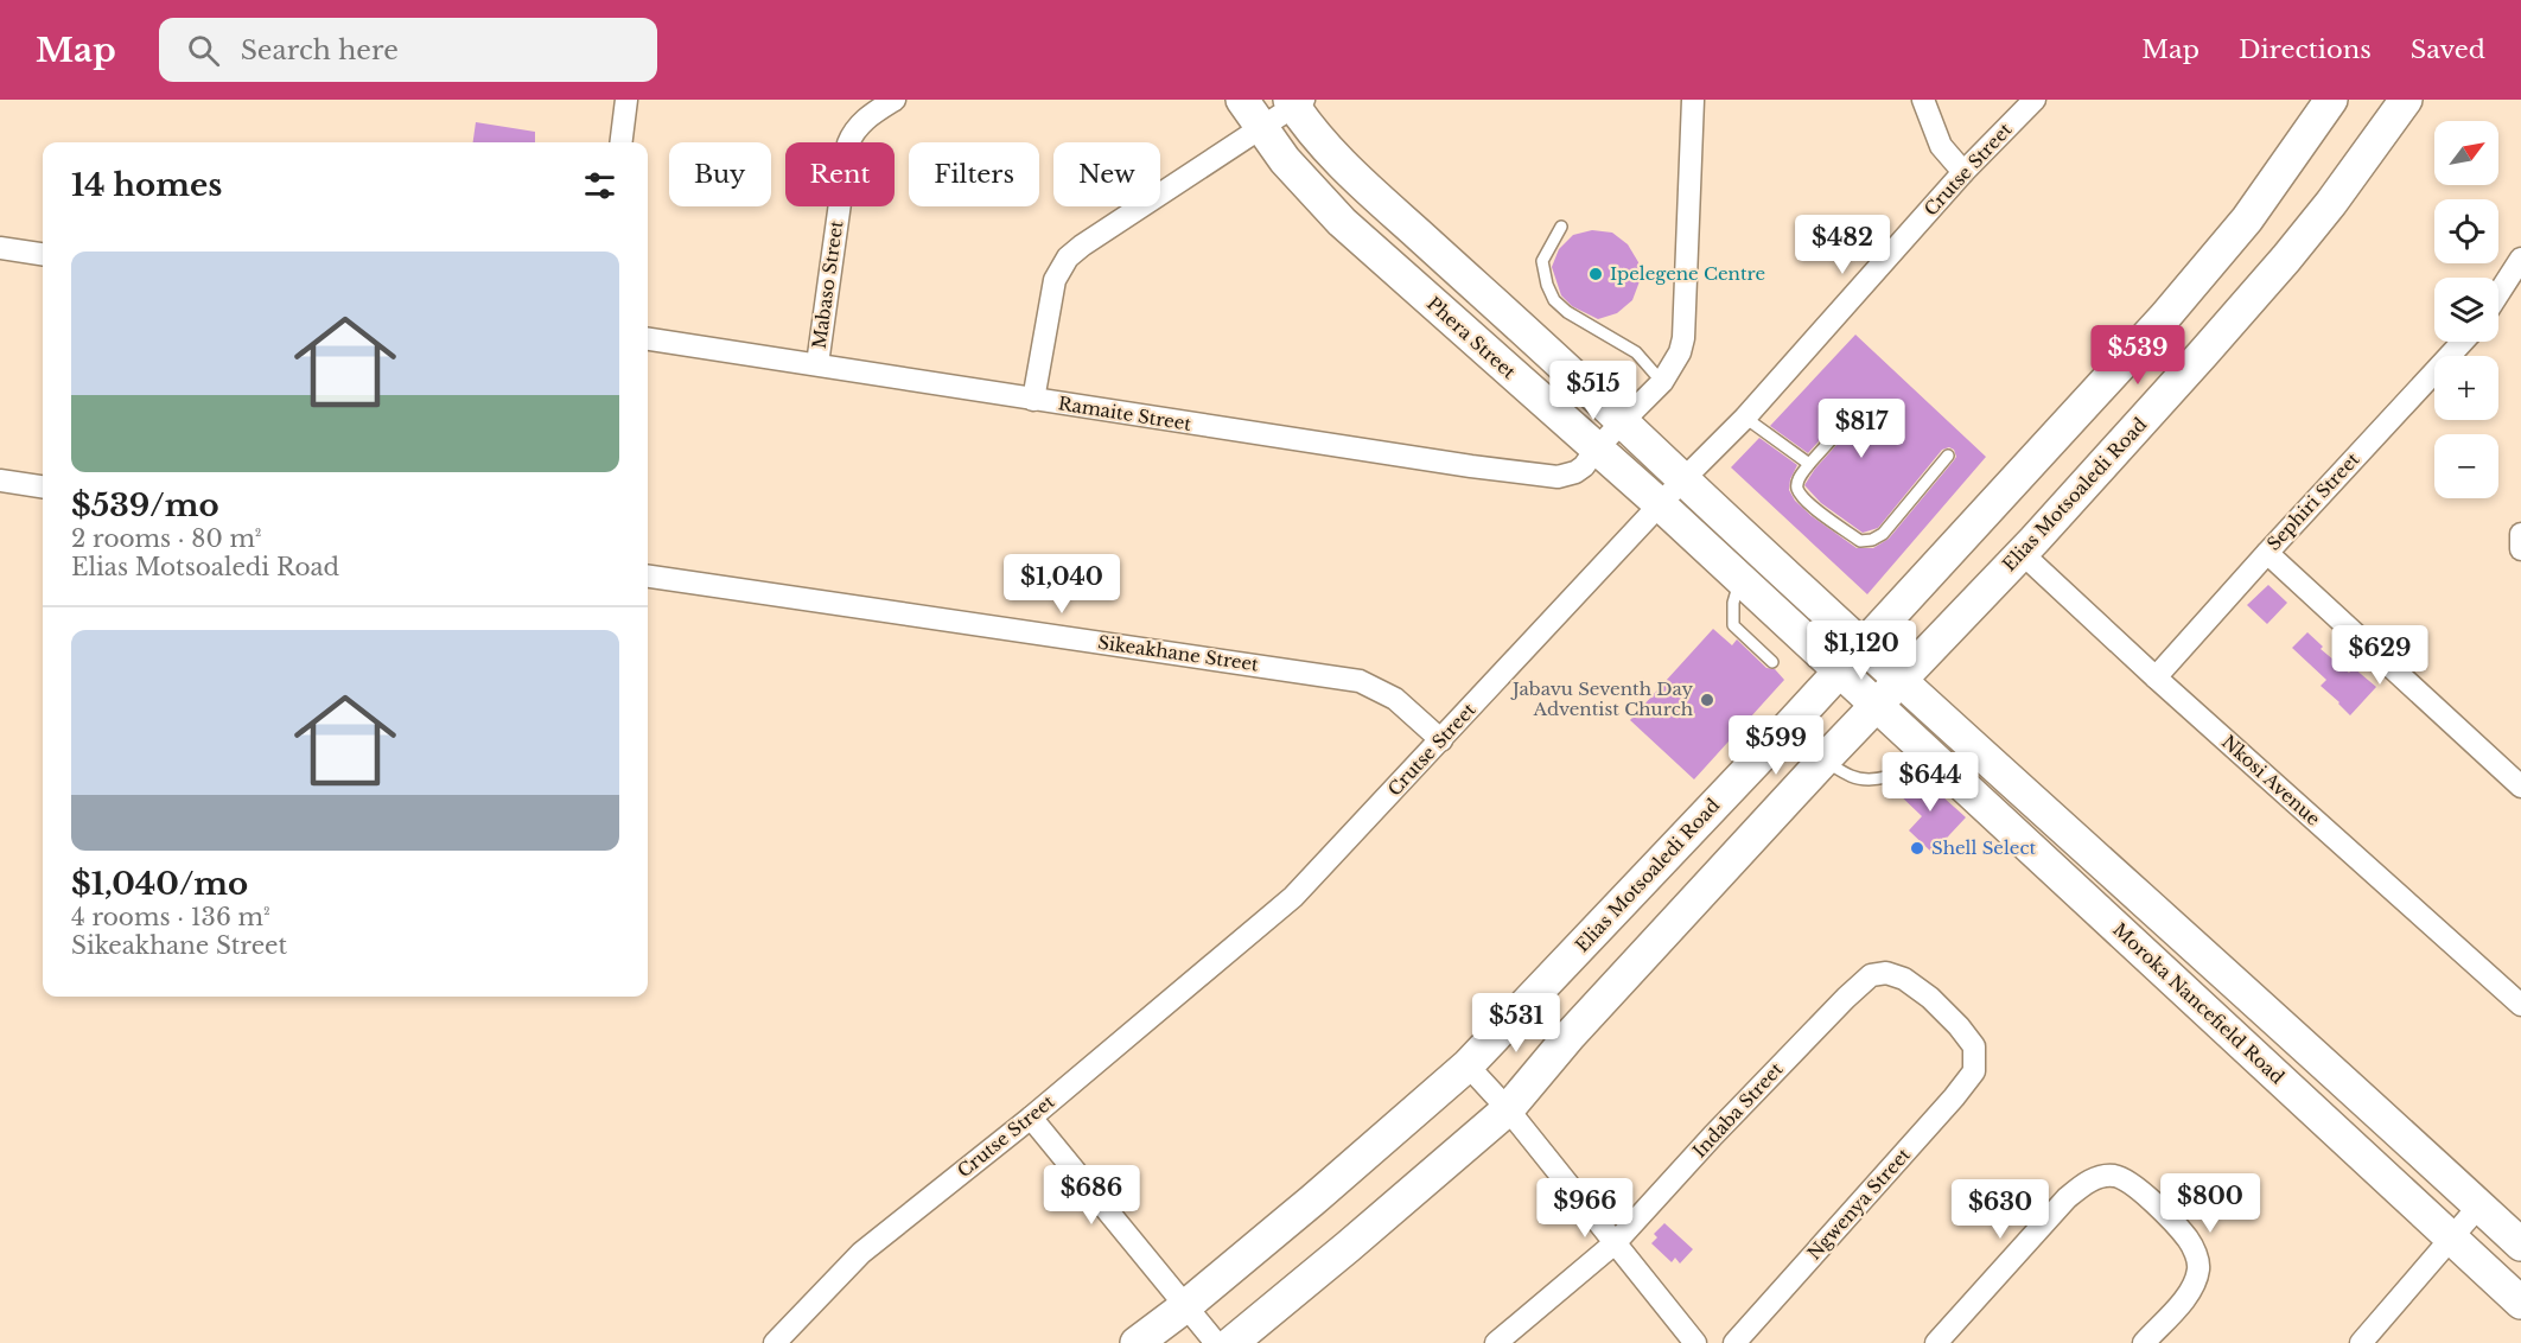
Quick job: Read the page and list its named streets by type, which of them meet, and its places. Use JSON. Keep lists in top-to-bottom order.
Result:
{
  "streets": {
    "main road": ["Phera Street", "Elias Motsoaledi Road", "Moroka Nancefield Road"],
    "street": [
      "Crutse Street",
      "Mabaso Street",
      "Ramaite Street",
      "Sephiri Street",
      "Sikeakhane Street",
      "Nkosi Avenue",
      "Indaba Street",
      "Ngwenya Street"
    ]
  },
  "crossings": [
    ["Crutse Street", "Phera Street"],
    ["Crutse Street", "Sikeakhane Street"],
    ["Mabaso Street", "Ramaite Street"],
    ["Phera Street", "Ramaite Street"],
    ["Phera Street", "Elias Motsoaledi Road"],
    ["Phera Street", "Moroka Nancefield Road"],
    ["Elias Motsoaledi Road", "Nkosi Avenue"],
    ["Elias Motsoaledi Road", "Moroka Nancefield Road"],
    ["Sephiri Street", "Nkosi Avenue"],
    ["Indaba Street", "Ngwenya Street"]
  ],
  "places": ["Ipelegene Centre", "Jabavu Seventh Day Adventist Church", "Shell Select"],
  "north": "top right",
  "page": {
    "header": "Map",
    "search": "Search here",
    "nav": ["Map", "Directions", "Saved"],
    "map_buttons": ["+", "−"],
    "chip": [
      "Buy",
      "Rent",
      "Filters",
      "New"
    ],
    "heading": "14 homes",
    "price": [
      "$482",
      "$539",
      "$515",
      "$817",
      "$1,040",
      "$1,120",
      "$629",
      "$599",
      "$644",
      "$531",
      "$686",
      "$800",
      "$966",
      "$630"
    ],
    "list": [
      {
        "name": "$539/mo",
        "note": "2 rooms · 80 m² · Elias Motsoaledi Road"
      },
      {
        "name": "$1,040/mo",
        "note": "4 rooms · 136 m² · Sikeakhane Street"
      }
    ]
  }
}
